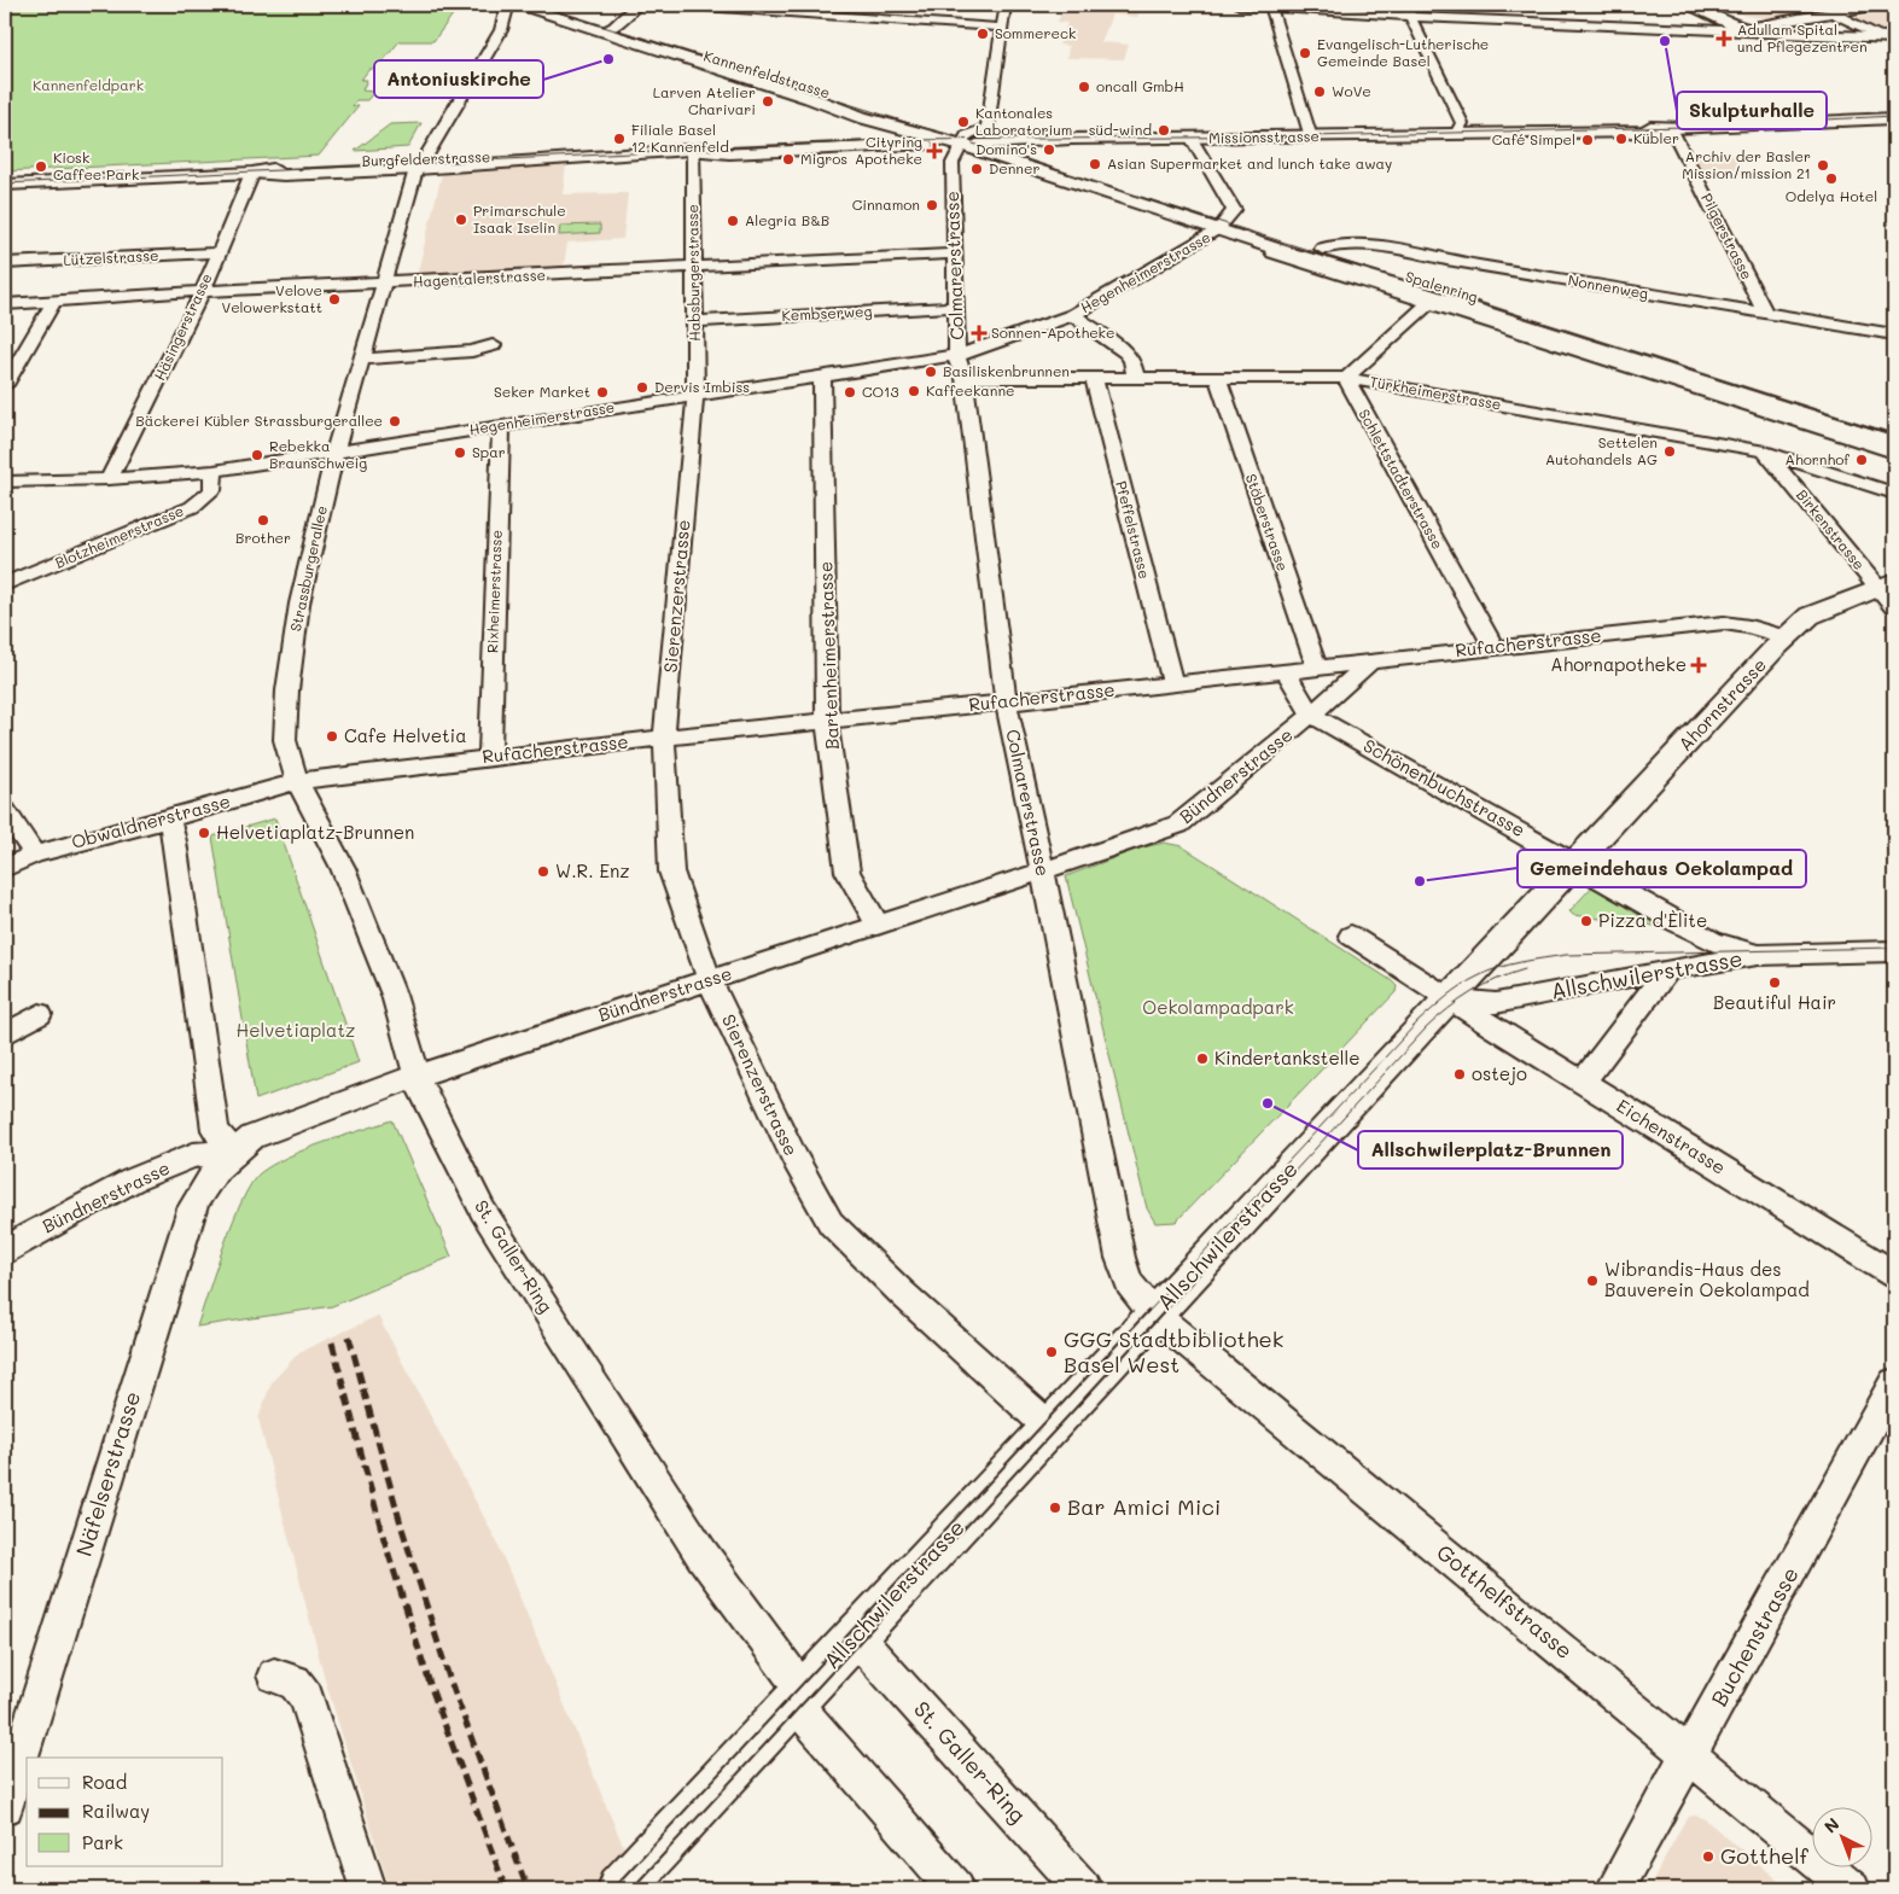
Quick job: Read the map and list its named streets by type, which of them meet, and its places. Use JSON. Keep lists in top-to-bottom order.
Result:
{
  "streets": {
    "main road": [
      "Kannenfeldstrasse",
      "Missionsstrasse",
      "Burgfelderstrasse",
      "Spalenring",
      "Ahornstrasse",
      "Allschwilerstrasse"
    ],
    "street": [
      "Pilgerstrasse",
      "Lützelstrasse",
      "Colmarerstrasse",
      "Habsburgerstrasse",
      "Hegenheimerstrasse",
      "Hagentalerstrasse",
      "Nonnenweg",
      "Kembserweg",
      "Häsingerstrasse",
      "Türkheimerstrasse",
      "Schlettstadterstrasse",
      "Stöberstrasse",
      "Pfeffelstrasse",
      "Birkenstrasse",
      "Blotzheimerstrasse",
      "Strassburgerallee",
      "Rixheimerstrasse",
      "Sierenzerstrasse",
      "Rufacherstrasse",
      "Bartenheimerstrasse",
      "Bündnerstrasse",
      "Schönenbuchstrasse",
      "Obwaldnerstrasse",
      "Eichenstrasse",
      "St. Galler-Ring",
      "Näfelserstrasse",
      "Gotthelfstrasse",
      "Buchenstrasse"
    ]
  },
  "crossings": [
    ["Kannenfeldstrasse", "Missionsstrasse"],
    ["Kannenfeldstrasse", "Burgfelderstrasse"],
    ["Kannenfeldstrasse", "Colmarerstrasse"],
    ["Kannenfeldstrasse", "Spalenring"],
    ["Kannenfeldstrasse", "Strassburgerallee"],
    ["Missionsstrasse", "Burgfelderstrasse"],
    ["Missionsstrasse", "Pilgerstrasse"],
    ["Missionsstrasse", "Colmarerstrasse"],
    ["Missionsstrasse", "Hegenheimerstrasse"],
    ["Missionsstrasse", "Spalenring"],
    ["Burgfelderstrasse", "Colmarerstrasse"],
    ["Burgfelderstrasse", "Habsburgerstrasse"],
    ["Burgfelderstrasse", "Spalenring"],
    ["Burgfelderstrasse", "Häsingerstrasse"],
    ["Burgfelderstrasse", "Strassburgerallee"],
    ["Pilgerstrasse", "Nonnenweg"],
    ["Lützelstrasse", "Häsingerstrasse"],
    ["Colmarerstrasse", "Hegenheimerstrasse"],
    ["Colmarerstrasse", "Hagentalerstrasse"],
    ["Colmarerstrasse", "Spalenring"],
    ["Colmarerstrasse", "Kembserweg"],
    ["Colmarerstrasse", "Türkheimerstrasse"],
    ["Colmarerstrasse", "Rufacherstrasse"],
    ["Colmarerstrasse", "Bündnerstrasse"],
    ["Colmarerstrasse", "Allschwilerstrasse"],
    ["Colmarerstrasse", "Gotthelfstrasse"],
    ["Habsburgerstrasse", "Hegenheimerstrasse"],
    ["Habsburgerstrasse", "Hagentalerstrasse"],
    ["Habsburgerstrasse", "Kembserweg"],
    ["Habsburgerstrasse", "Sierenzerstrasse"],
    ["Hegenheimerstrasse", "Spalenring"],
    ["Hegenheimerstrasse", "Häsingerstrasse"],
    ["Hegenheimerstrasse", "Türkheimerstrasse"],
    ["Hegenheimerstrasse", "Blotzheimerstrasse"],
    ["Hegenheimerstrasse", "Strassburgerallee"],
    ["Hegenheimerstrasse", "Rixheimerstrasse"],
    ["Hegenheimerstrasse", "Sierenzerstrasse"],
    ["Hegenheimerstrasse", "Bartenheimerstrasse"],
    ["Hagentalerstrasse", "Häsingerstrasse"],
    ["Hagentalerstrasse", "Strassburgerallee"],
    ["Spalenring", "Nonnenweg"],
    ["Türkheimerstrasse", "Schlettstadterstrasse"],
    ["Türkheimerstrasse", "Stöberstrasse"],
    ["Türkheimerstrasse", "Pfeffelstrasse"],
    ["Türkheimerstrasse", "Birkenstrasse"],
    ["Schlettstadterstrasse", "Rufacherstrasse"],
    ["Stöberstrasse", "Rufacherstrasse"],
    ["Pfeffelstrasse", "Rufacherstrasse"],
    ["Birkenstrasse", "Ahornstrasse"],
    ["Strassburgerallee", "Rufacherstrasse"],
    ["Strassburgerallee", "Obwaldnerstrasse"],
    ["Strassburgerallee", "St. Galler-Ring"],
    ["Rixheimerstrasse", "Rufacherstrasse"],
    ["Sierenzerstrasse", "Rufacherstrasse"],
    ["Sierenzerstrasse", "Bündnerstrasse"],
    ["Sierenzerstrasse", "Allschwilerstrasse"],
    ["Rufacherstrasse", "Bartenheimerstrasse"],
    ["Rufacherstrasse", "Ahornstrasse"],
    ["Rufacherstrasse", "Bündnerstrasse"],
    ["Rufacherstrasse", "Obwaldnerstrasse"],
    ["Rufacherstrasse", "St. Galler-Ring"],
    ["Bartenheimerstrasse", "Bündnerstrasse"],
    ["Ahornstrasse", "Schönenbuchstrasse"],
    ["Ahornstrasse", "Allschwilerstrasse"],
    ["Ahornstrasse", "Eichenstrasse"],
    ["Bündnerstrasse", "Schönenbuchstrasse"],
    ["Bündnerstrasse", "St. Galler-Ring"],
    ["Bündnerstrasse", "Näfelserstrasse"],
    ["Schönenbuchstrasse", "Allschwilerstrasse"],
    ["Obwaldnerstrasse", "St. Galler-Ring"],
    ["Allschwilerstrasse", "Eichenstrasse"],
    ["Allschwilerstrasse", "St. Galler-Ring"],
    ["Allschwilerstrasse", "Gotthelfstrasse"],
    ["Gotthelfstrasse", "Buchenstrasse"]
  ],
  "parks": ["Kannenfeldpark", "Oekolampadpark", "Helvetiaplatz"],
  "places": {
    "other": [
      "Sommereck",
      "Skulpturhalle",
      "Evangelisch-Lutherische Gemeinde Basel",
      "Antoniuskirche",
      "oncall GmbH",
      "WoVe",
      "Larven Atelier Charivari",
      "Kantonales Laboratorium",
      "süd-wind",
      "Filiale Basel 12 Kannenfeld",
      "Kübler",
      "Café Simpel",
      "Domino's",
      "Migros",
      "Asian Supermarket and lunch take away",
      "Archiv der Basler Mission/mission 21",
      "Kiosk Caffee Park",
      "Denner",
      "Odelya Hotel",
      "Cinnamon",
      "Primarschule Isaak Iselin",
      "Alegria B&B",
      "Velove Velowerkstatt",
      "Basiliskenbrunnen",
      "Dervis Imbiss",
      "Kaffeekanne",
      "Seker Market",
      "CO13",
      "Bäckerei Kübler Strassburgerallee",
      "Settelen Autohandels AG",
      "Spar",
      "Rebekka Braunschweig",
      "Ahornhof",
      "Brother",
      "Cafe Helvetia",
      "Helvetiaplatz-Brunnen",
      "W.R. Enz",
      "Gemeindehaus Oekolampad",
      "Pizza d'Èlite",
      "Beautiful Hair",
      "Kindertankstelle",
      "ostejo",
      "Allschwilerplatz-Brunnen",
      "Wibrandis-Haus des Bauverein Oekolampad",
      "GGG Stadtbibliothek Basel West",
      "Bar Amici Mici",
      "Gotthelf"
    ],
    "health": [
      "Adullam Spital und Pflegezentren",
      "Cityring Apotheke",
      "Sonnen-Apotheke",
      "Ahornapotheke"
    ]
  },
  "legend": ["Road", "Railway", "Park"],
  "north": "top left"
}
